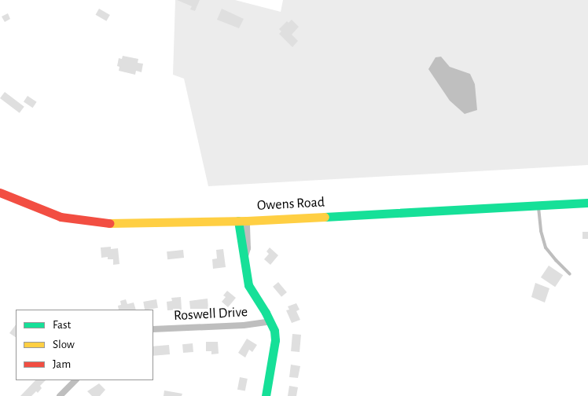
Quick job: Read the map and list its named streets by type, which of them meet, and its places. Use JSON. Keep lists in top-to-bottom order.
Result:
{
  "streets": {
    "street": ["Owens Road", "Roswell Drive"]
  },
  "legend": ["Fast", "Slow", "Jam"]
}
